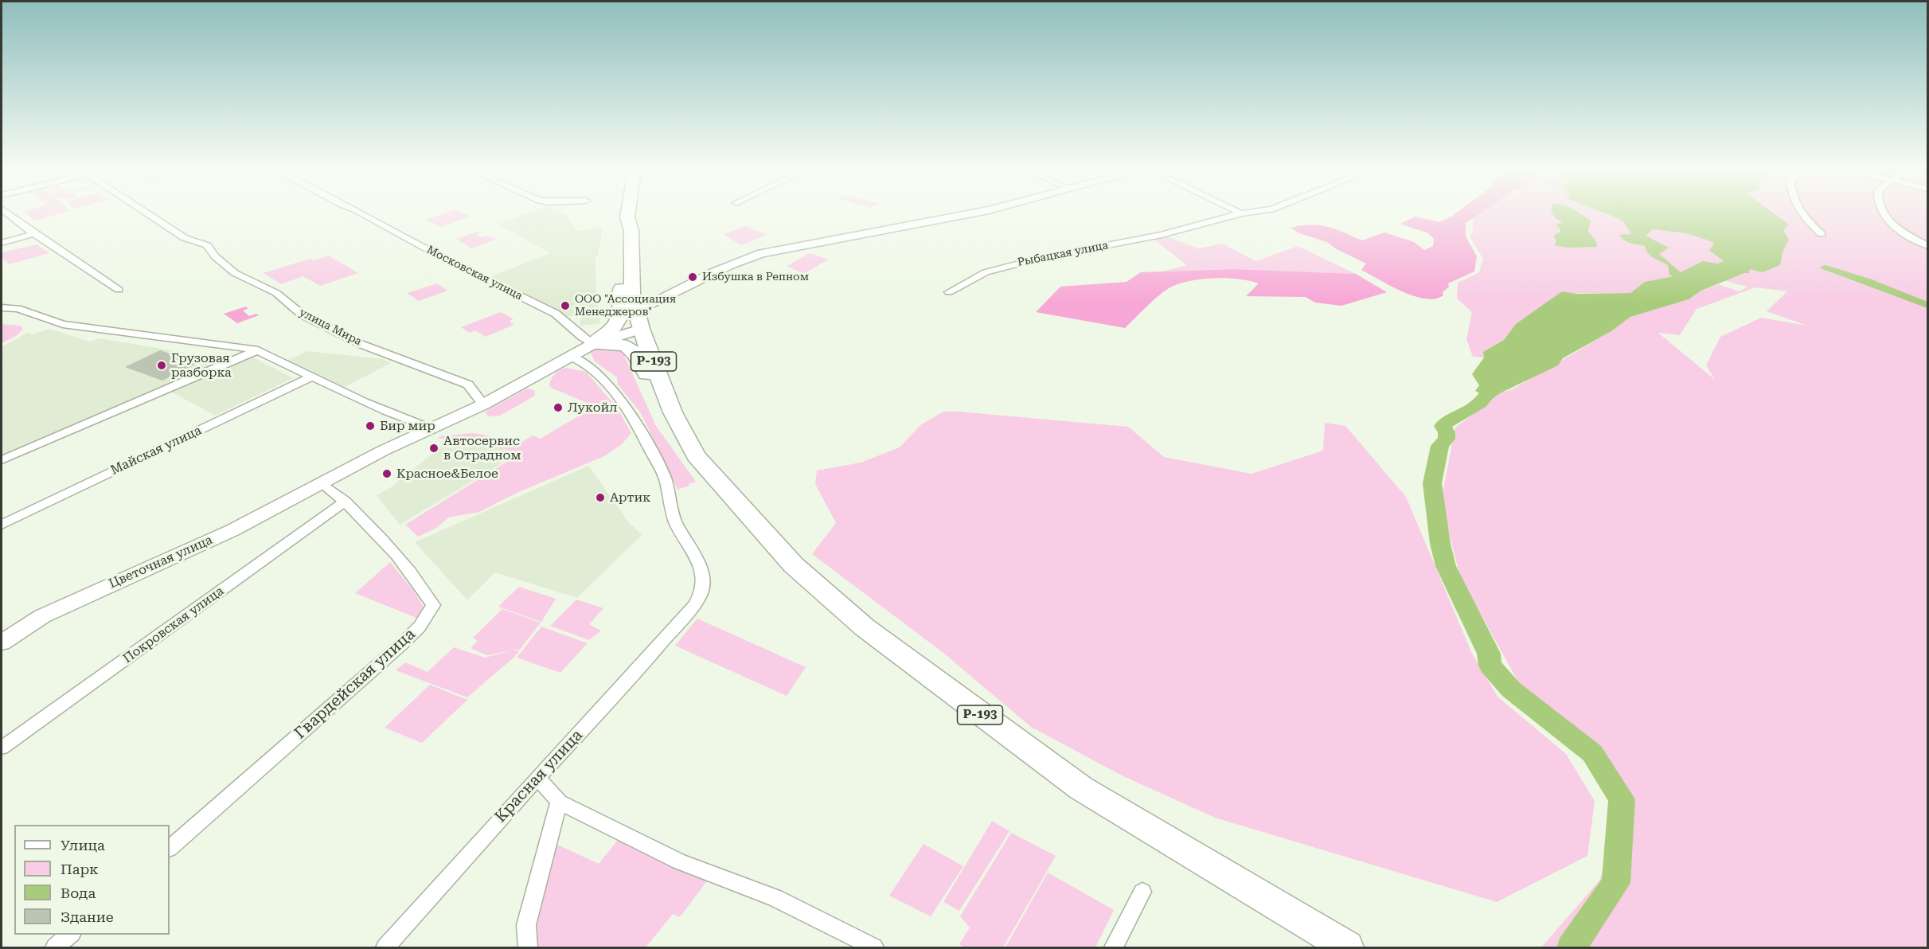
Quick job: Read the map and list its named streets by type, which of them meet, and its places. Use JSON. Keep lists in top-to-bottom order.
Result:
{
  "streets": {
    "highway": ["Р-193"],
    "street": [
      "Рыбацкая улица",
      "Московская улица",
      "улица Мира",
      "Майская улица",
      "Цветочная улица",
      "Покровская улица",
      "Гвардейская улица",
      "Красная улица"
    ]
  },
  "crossings": [
    ["Московская улица", "Цветочная улица"],
    ["улица Мира", "Цветочная улица"],
    ["Р-193", "Цветочная улица"],
    ["Цветочная улица", "Гвардейская улица"],
    ["Цветочная улица", "Красная улица"],
    ["Покровская улица", "Гвардейская улица"]
  ],
  "places": [
    "Избушка в Репном",
    "ООО \"Ассоциация Менеджеров\"",
    "Грузовая разборка",
    "Лукойл",
    "Бир мир",
    "Автосервис в Отрадном",
    "Красное&Белое",
    "Артик"
  ],
  "legend": [
    "Улица",
    "Парк",
    "Вода",
    "Здание"
  ]
}
